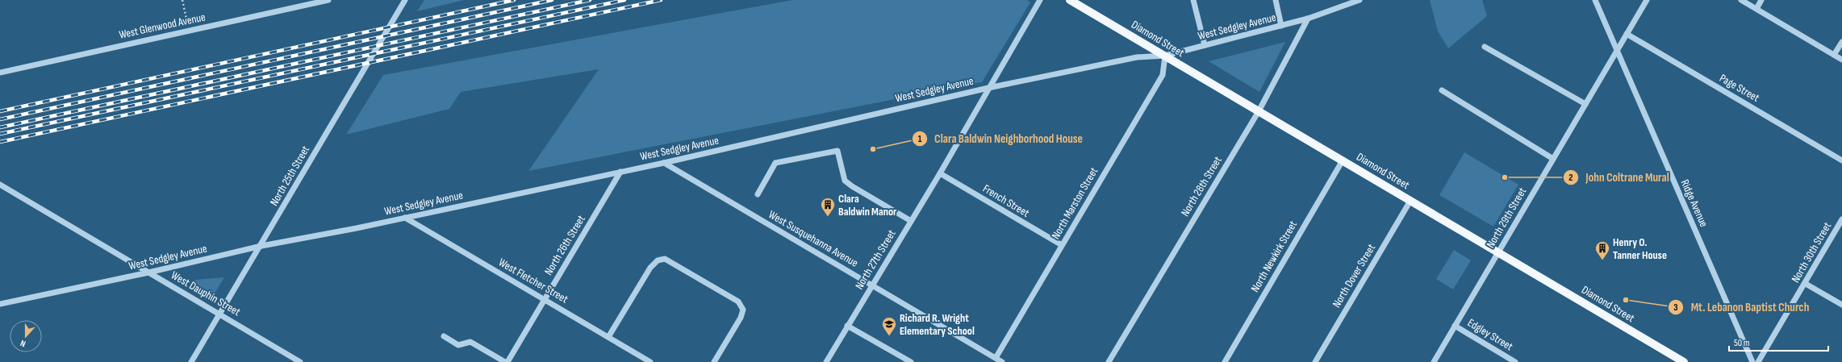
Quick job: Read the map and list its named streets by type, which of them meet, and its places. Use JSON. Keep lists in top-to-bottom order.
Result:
{
  "streets": {
    "main road": ["Diamond Street"],
    "street": [
      "West Glenwood Avenue",
      "West Sedgley Avenue",
      "Page Street",
      "North 25th Street",
      "North 28th Street",
      "French Street",
      "North Marston Street",
      "Ridge Avenue",
      "North 29th Street",
      "West Susquehanna Avenue",
      "North 26th Street",
      "North 30th Street",
      "North Newkirk Street",
      "North 27th Street",
      "North Dover Street",
      "West Fletcher Street",
      "West Dauphin Street",
      "Edgley Street"
    ]
  },
  "crossings": [
    ["West Sedgley Avenue", "Diamond Street"],
    ["West Sedgley Avenue", "North 25th Street"],
    ["West Sedgley Avenue", "North 28th Street"],
    ["West Sedgley Avenue", "North Marston Street"],
    ["West Sedgley Avenue", "West Susquehanna Avenue"],
    ["West Sedgley Avenue", "North 26th Street"],
    ["West Sedgley Avenue", "North 27th Street"],
    ["West Sedgley Avenue", "West Fletcher Street"],
    ["West Sedgley Avenue", "West Dauphin Street"],
    ["Diamond Street", "North 28th Street"],
    ["Diamond Street", "North Marston Street"],
    ["Diamond Street", "North 29th Street"],
    ["Diamond Street", "North Newkirk Street"],
    ["Diamond Street", "North Dover Street"],
    ["Page Street", "North 29th Street"],
    ["North 25th Street", "West Dauphin Street"],
    ["French Street", "North Marston Street"],
    ["French Street", "North 27th Street"],
    ["North Marston Street", "West Susquehanna Avenue"],
    ["Ridge Avenue", "North 29th Street"],
    ["North 29th Street", "Edgley Street"],
    ["West Susquehanna Avenue", "North 27th Street"],
    ["North 26th Street", "West Fletcher Street"]
  ],
  "places": {
    "other": ["Clara Baldwin Neighborhood House", "John Coltrane Mural", "Mt. Lebanon Baptist Church"],
    "building": ["Clara Baldwin Manor", "Henry O. Tanner House"],
    "school or university": ["Richard R. Wright Elementary School"]
  },
  "scale_bar": "50 m",
  "north": "bottom"
}
